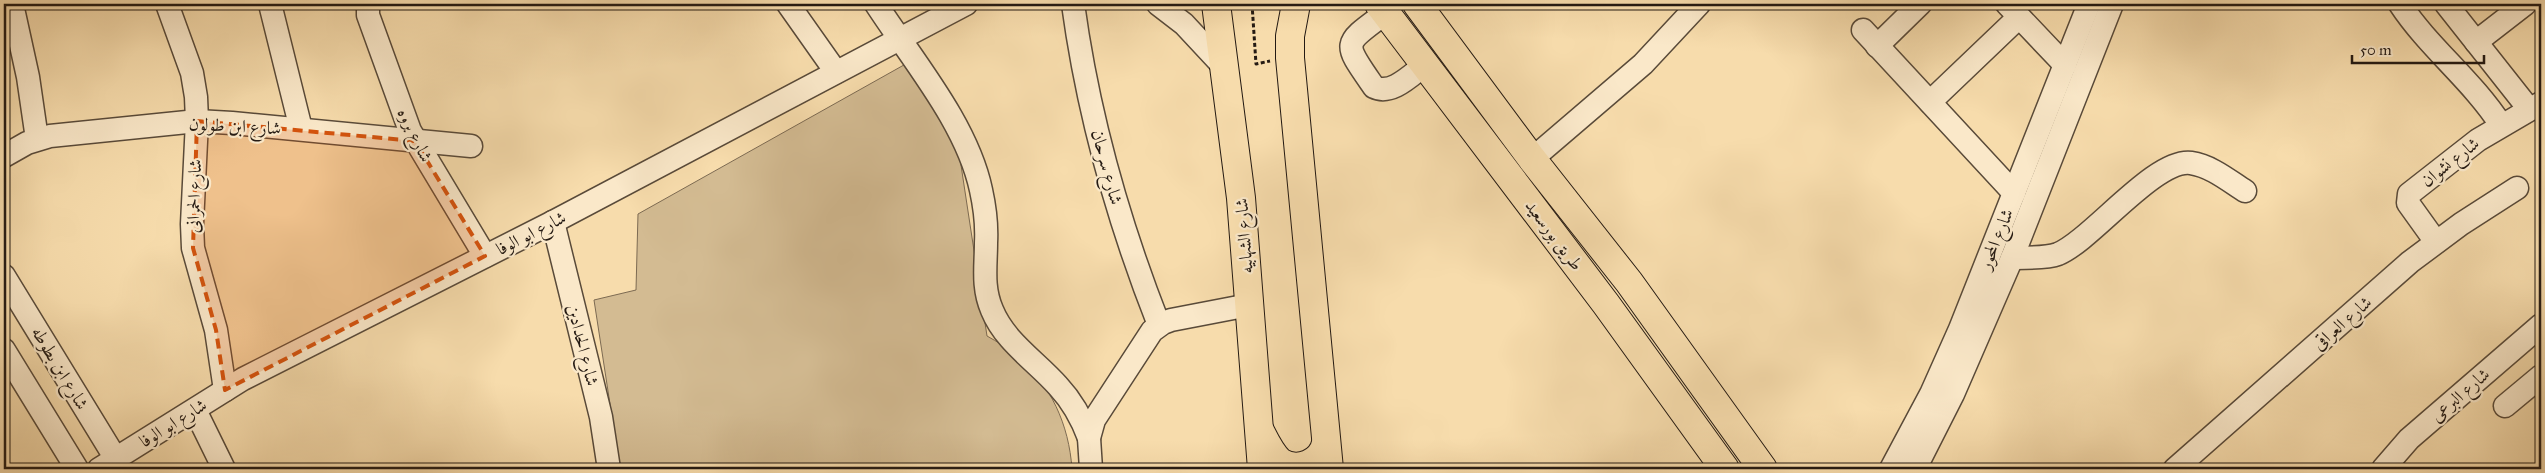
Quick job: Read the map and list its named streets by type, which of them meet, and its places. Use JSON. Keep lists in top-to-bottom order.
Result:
{
  "streets": {
    "highway": ["طريق بورسعيد", "شارع الشهابيه"],
    "street": [
      "شارع ابن طولون",
      "شارع بروه",
      "شارع نشوان",
      "شارع سرحان",
      "شارع الحمرانى",
      "شارع ابو الوفا",
      "شارع المحور",
      "شارع العراقى",
      "شارع الحدادين",
      "شارع ابن بطوطه",
      "شارع البرعى"
    ]
  },
  "crossings": [
    ["شارع ابن طولون", "شارع بروه"],
    ["شارع ابن طولون", "شارع الحمرانى"],
    ["شارع بروه", "شارع ابو الوفا"],
    ["شارع نشوان", "شارع العراقى"],
    ["شارع الحمرانى", "شارع ابو الوفا"],
    ["شارع ابو الوفا", "شارع الحدادين"],
    ["شارع ابو الوفا", "شارع ابن بطوطه"]
  ],
  "scale_bar": "50 m"
}
